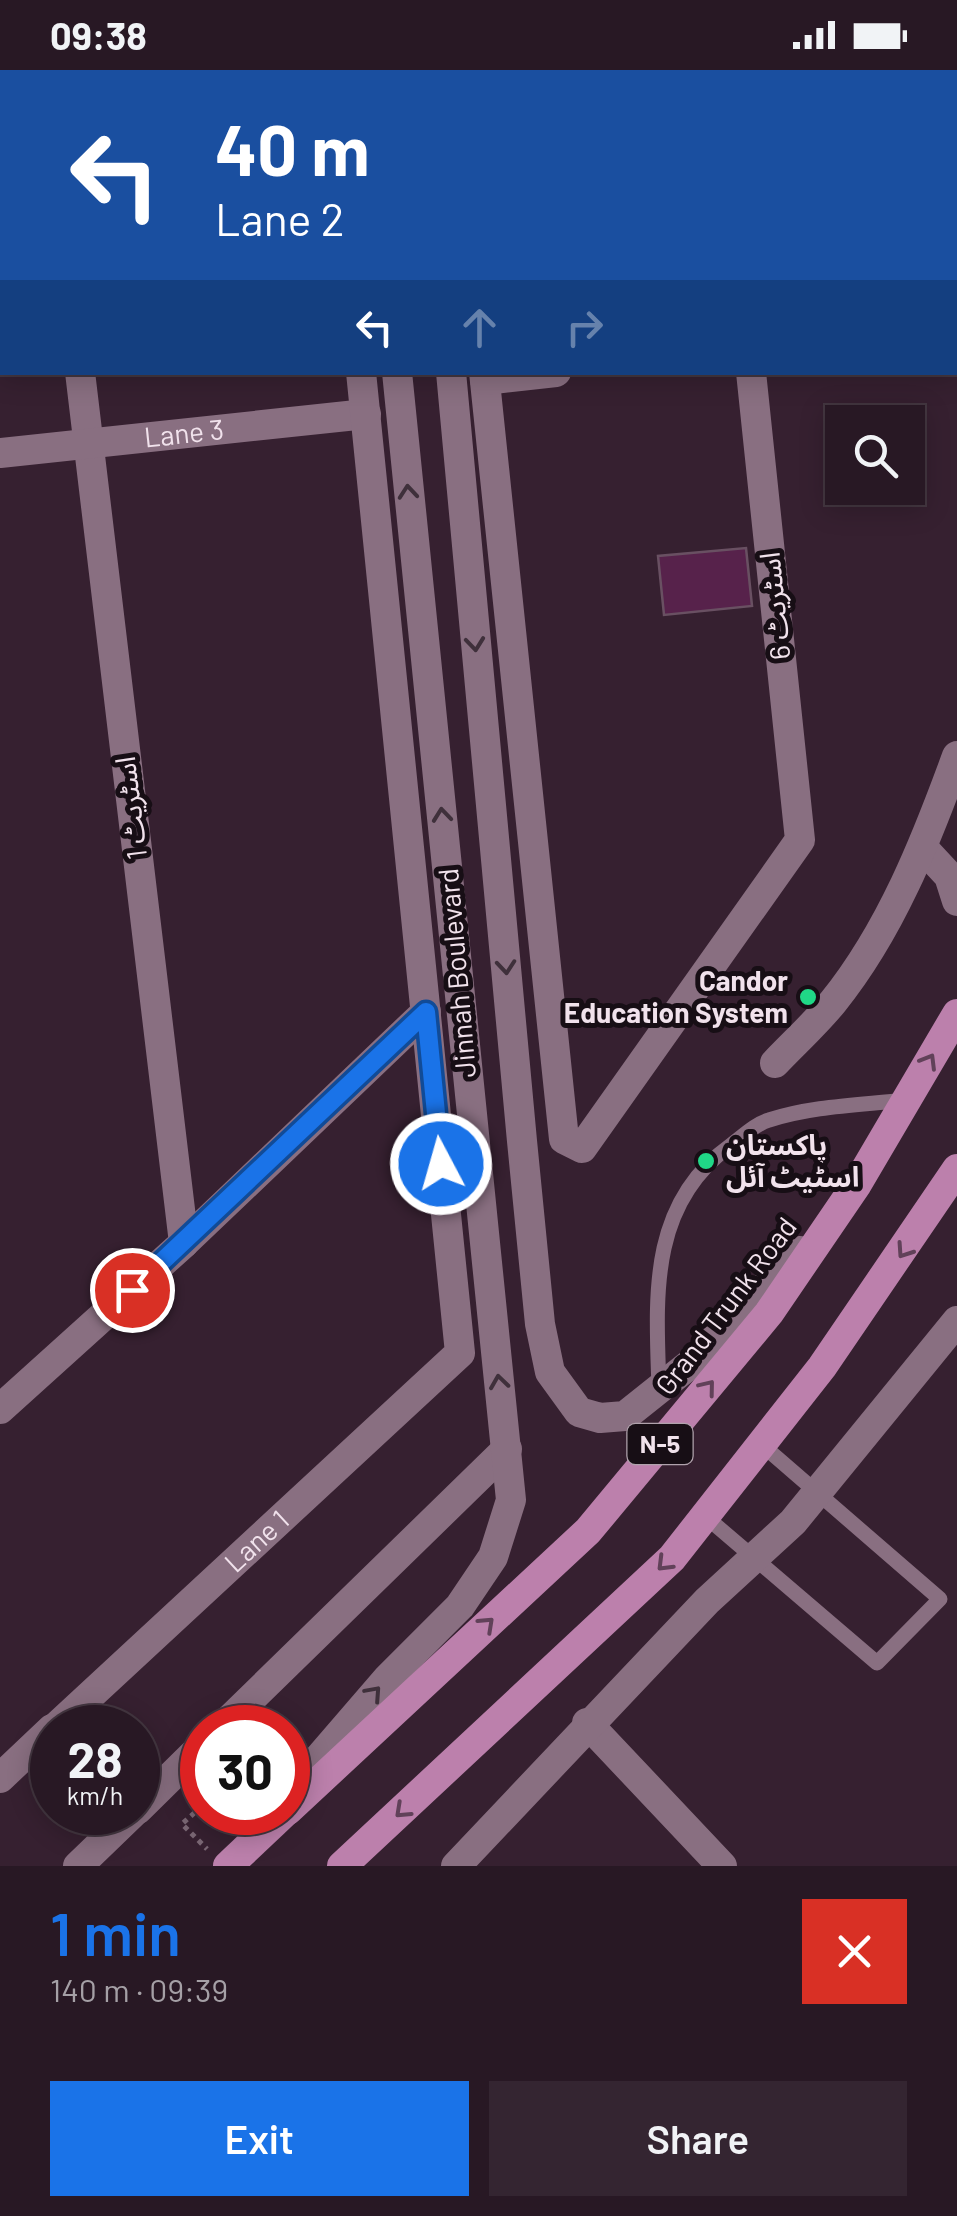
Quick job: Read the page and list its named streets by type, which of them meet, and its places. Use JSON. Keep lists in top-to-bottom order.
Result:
{
  "streets": {
    "highway": ["Grand Trunk Road", "N-5"],
    "street": [
      "Lane 3",
      "اسٹریٹ 6",
      "اسٹریٹ 1",
      "Jinnah Boulevard",
      "Lane 1"
    ]
  },
  "crossings": [
    ["Lane 3", "اسٹریٹ 1"],
    ["Jinnah Boulevard", "Grand Trunk Road"]
  ],
  "places": ["Candor Education System", "پاکستان اسٹیٹ آئل"],
  "page": {
    "status": "09:38",
    "turn": ["40 m", "Lane 2"],
    "speed": "28 km/h",
    "limit": "30",
    "heading": ["1 min", "140 m · 09:39"],
    "buttons": ["Exit", "Share"]
  }
}
